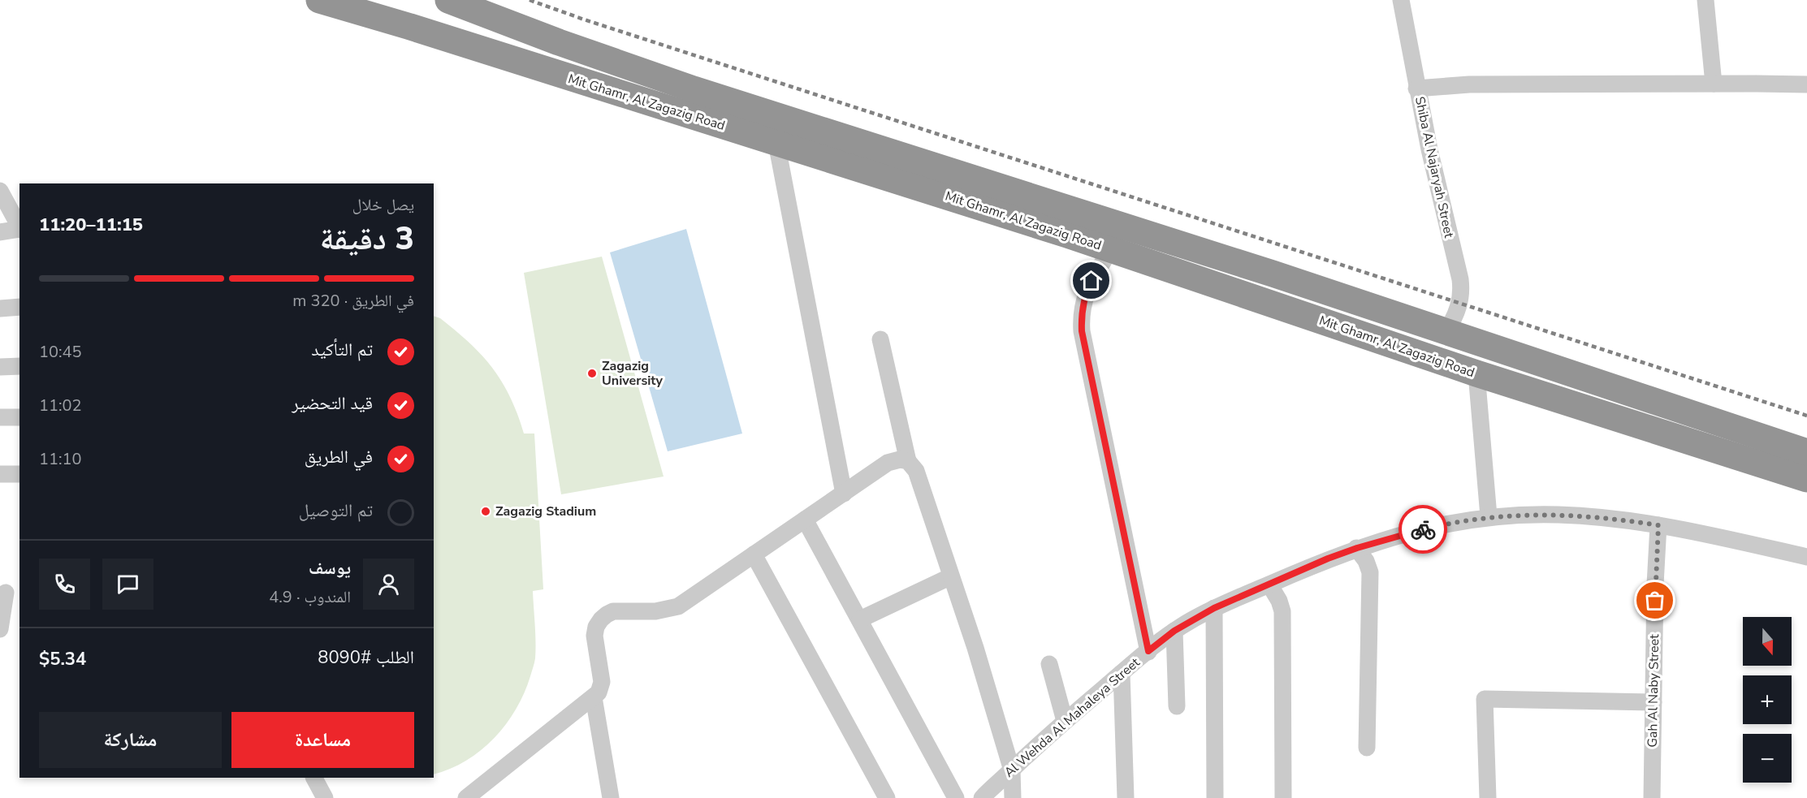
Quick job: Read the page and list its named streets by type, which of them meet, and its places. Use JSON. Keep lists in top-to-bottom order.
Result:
{
  "streets": {
    "highway": ["Mit Ghamr, Al Zagazig Road"],
    "street": ["Shiba Al Najaryah Street", "Gah Al Naby Street", "Al Wehda Al Mahaleya Street"]
  },
  "crossings": [
    ["Mit Ghamr, Al Zagazig Road", "Shiba Al Najaryah Street"],
    ["Gah Al Naby Street", "Al Wehda Al Mahaleya Street"]
  ],
  "places": ["Zagazig University", "Zagazig Stadium"],
  "north": "bottom",
  "page": {
    "heading": ["3 دقيقة", "يصل خلال", "11:15–11:20"],
    "panel": [
      "يوسف",
      "المندوب · 4.9",
      "الطلب #8090",
      "$5.34"
    ],
    "bar": "في الطريق · 320 m",
    "list": [
      ["تم التأكيد", "10:45"],
      ["قيد التحضير", "11:02"],
      ["في الطريق", "11:10"],
      "تم التوصيل"
    ],
    "map_buttons": ["+", "−"],
    "buttons": ["مساعدة", "مشاركة"]
  }
}
